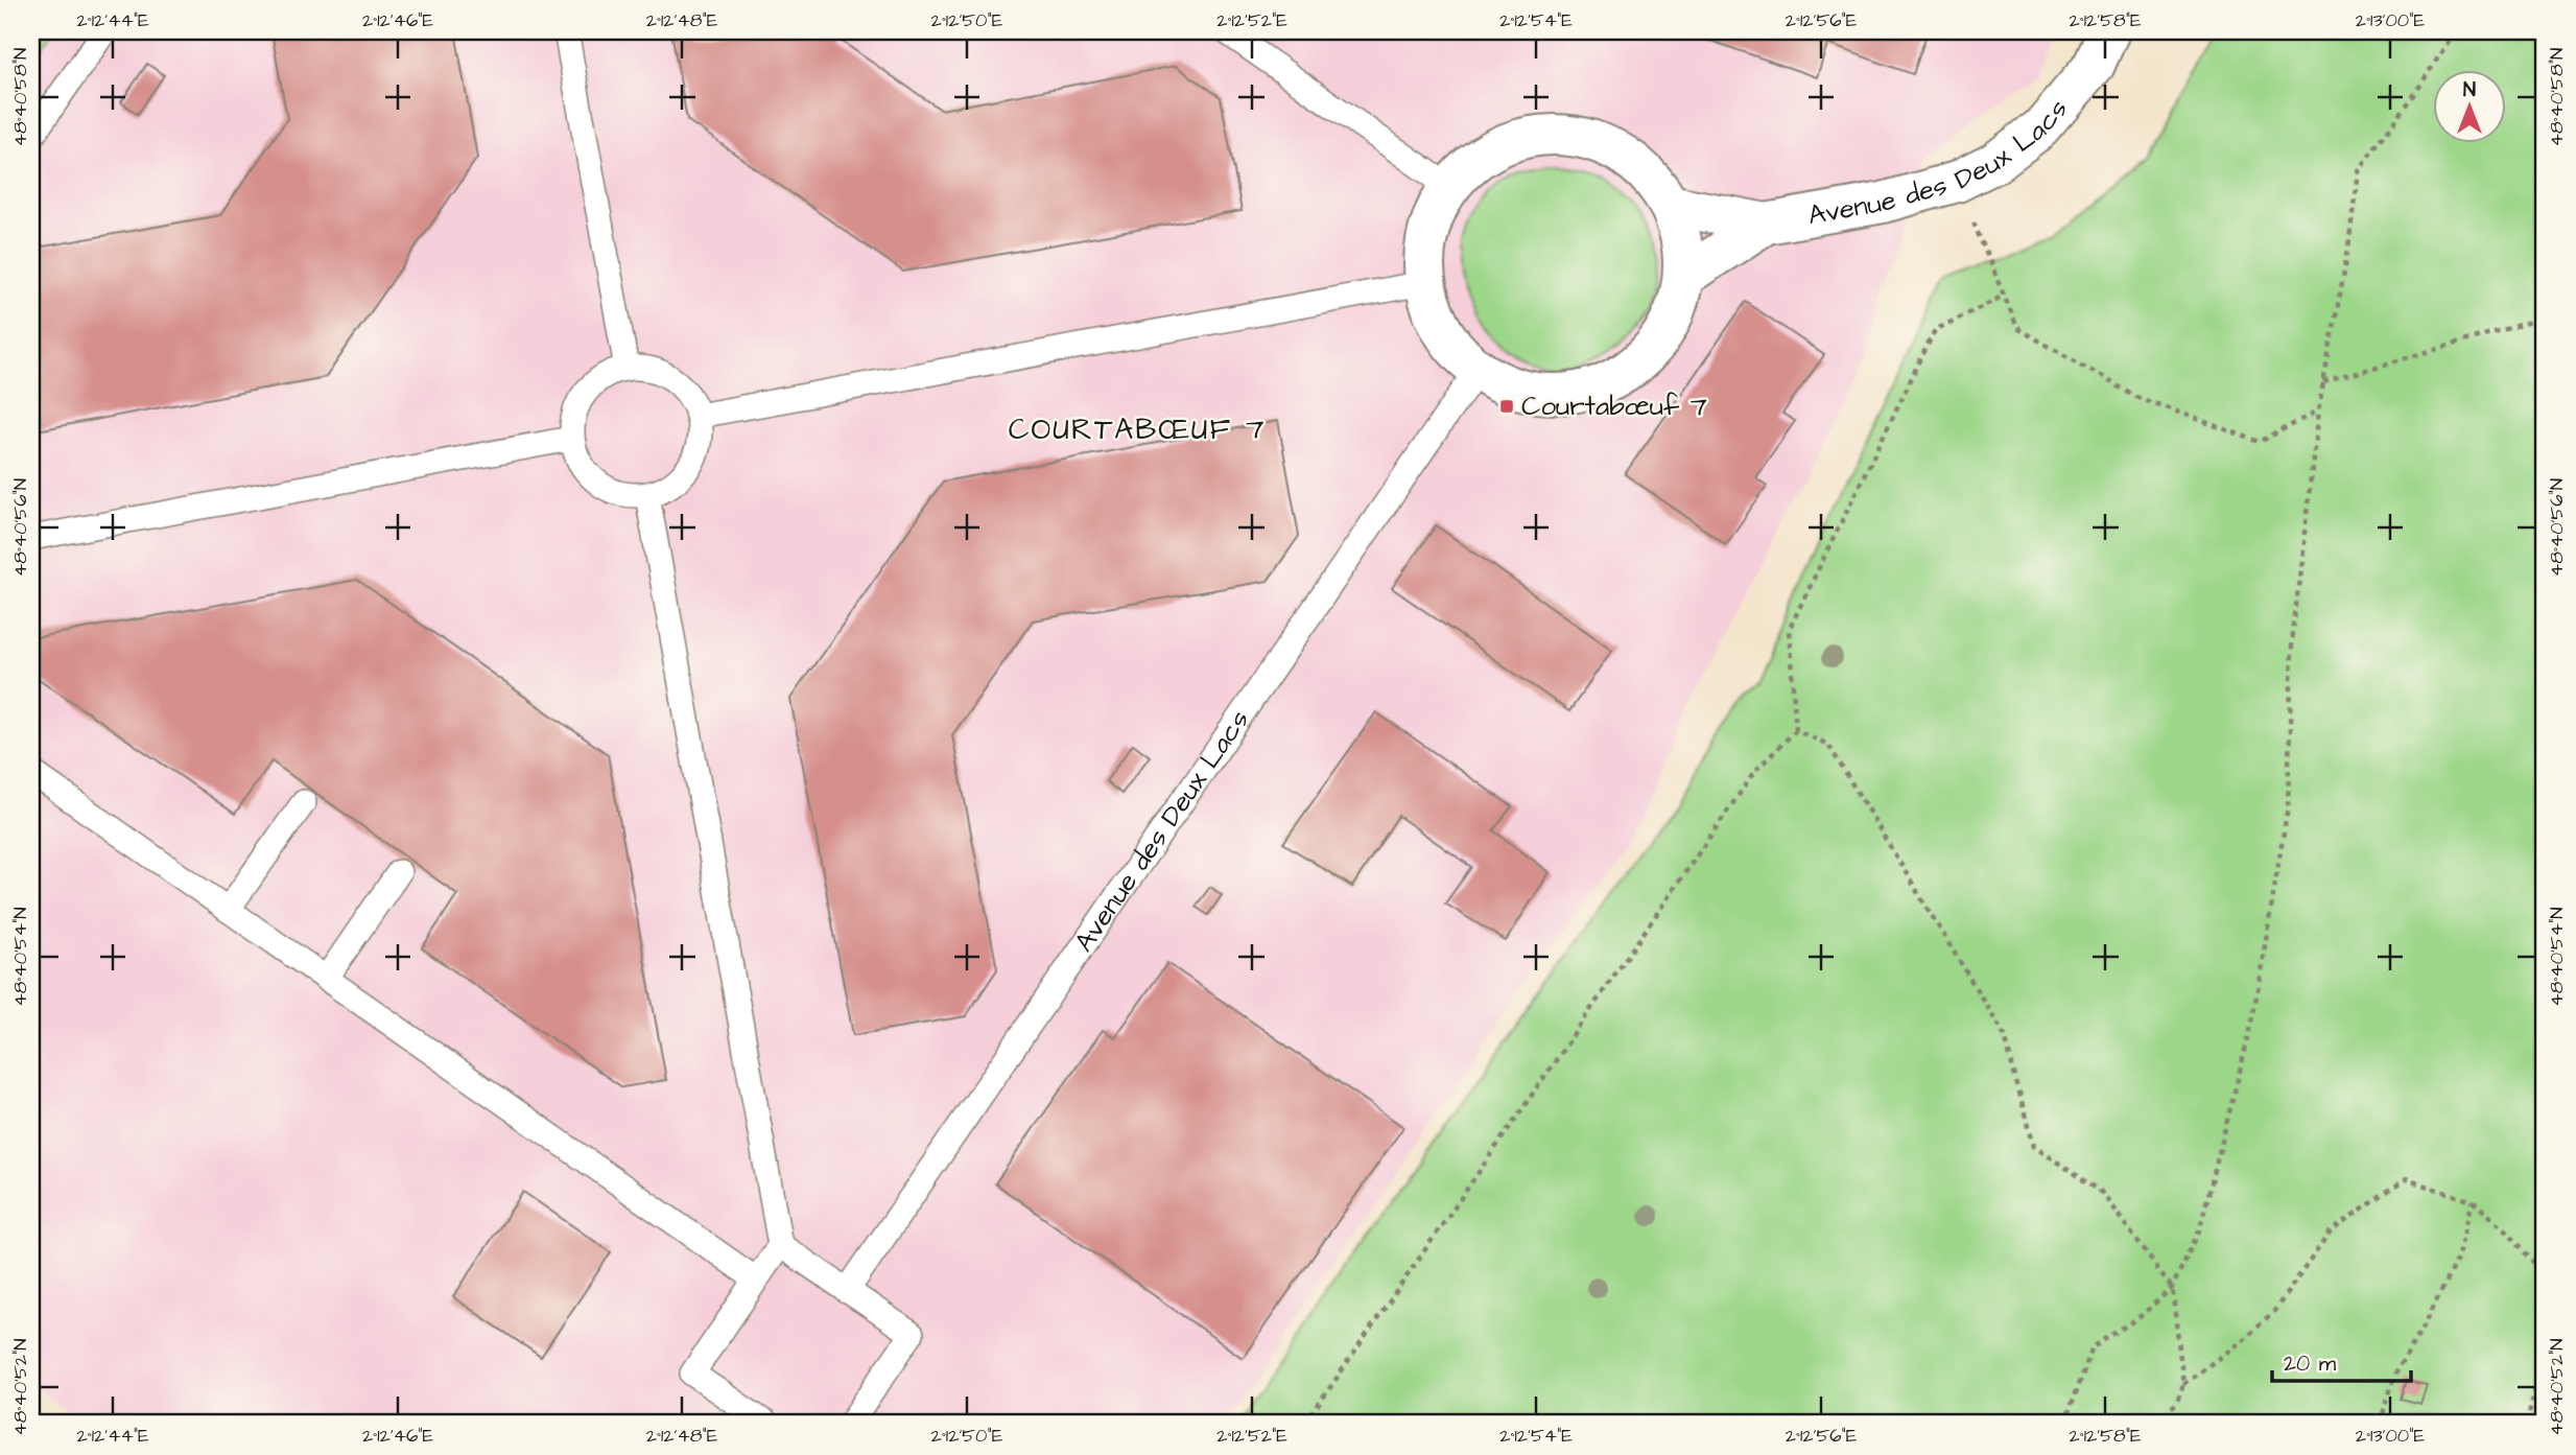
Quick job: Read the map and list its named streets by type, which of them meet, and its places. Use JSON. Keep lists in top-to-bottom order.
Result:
{
  "streets": {
    "street": ["Avenue des Deux Lacs"]
  },
  "districts": ["COURTABŒUF 7"],
  "places": {
    "transit": ["Courtabœuf 7"]
  },
  "scale_bar": "20 m",
  "north": "top",
  "coordinates": [
    "2°12'44\"E",
    "2°12'46\"E",
    "2°12'48\"E",
    "2°12'50\"E",
    "2°12'52\"E",
    "2°12'54\"E",
    "2°12'56\"E",
    "2°12'58\"E",
    "2°13'00\"E",
    "48°40'58\"N",
    "48°40'56\"N",
    "48°40'54\"N",
    "48°40'52\"N"
  ]
}
